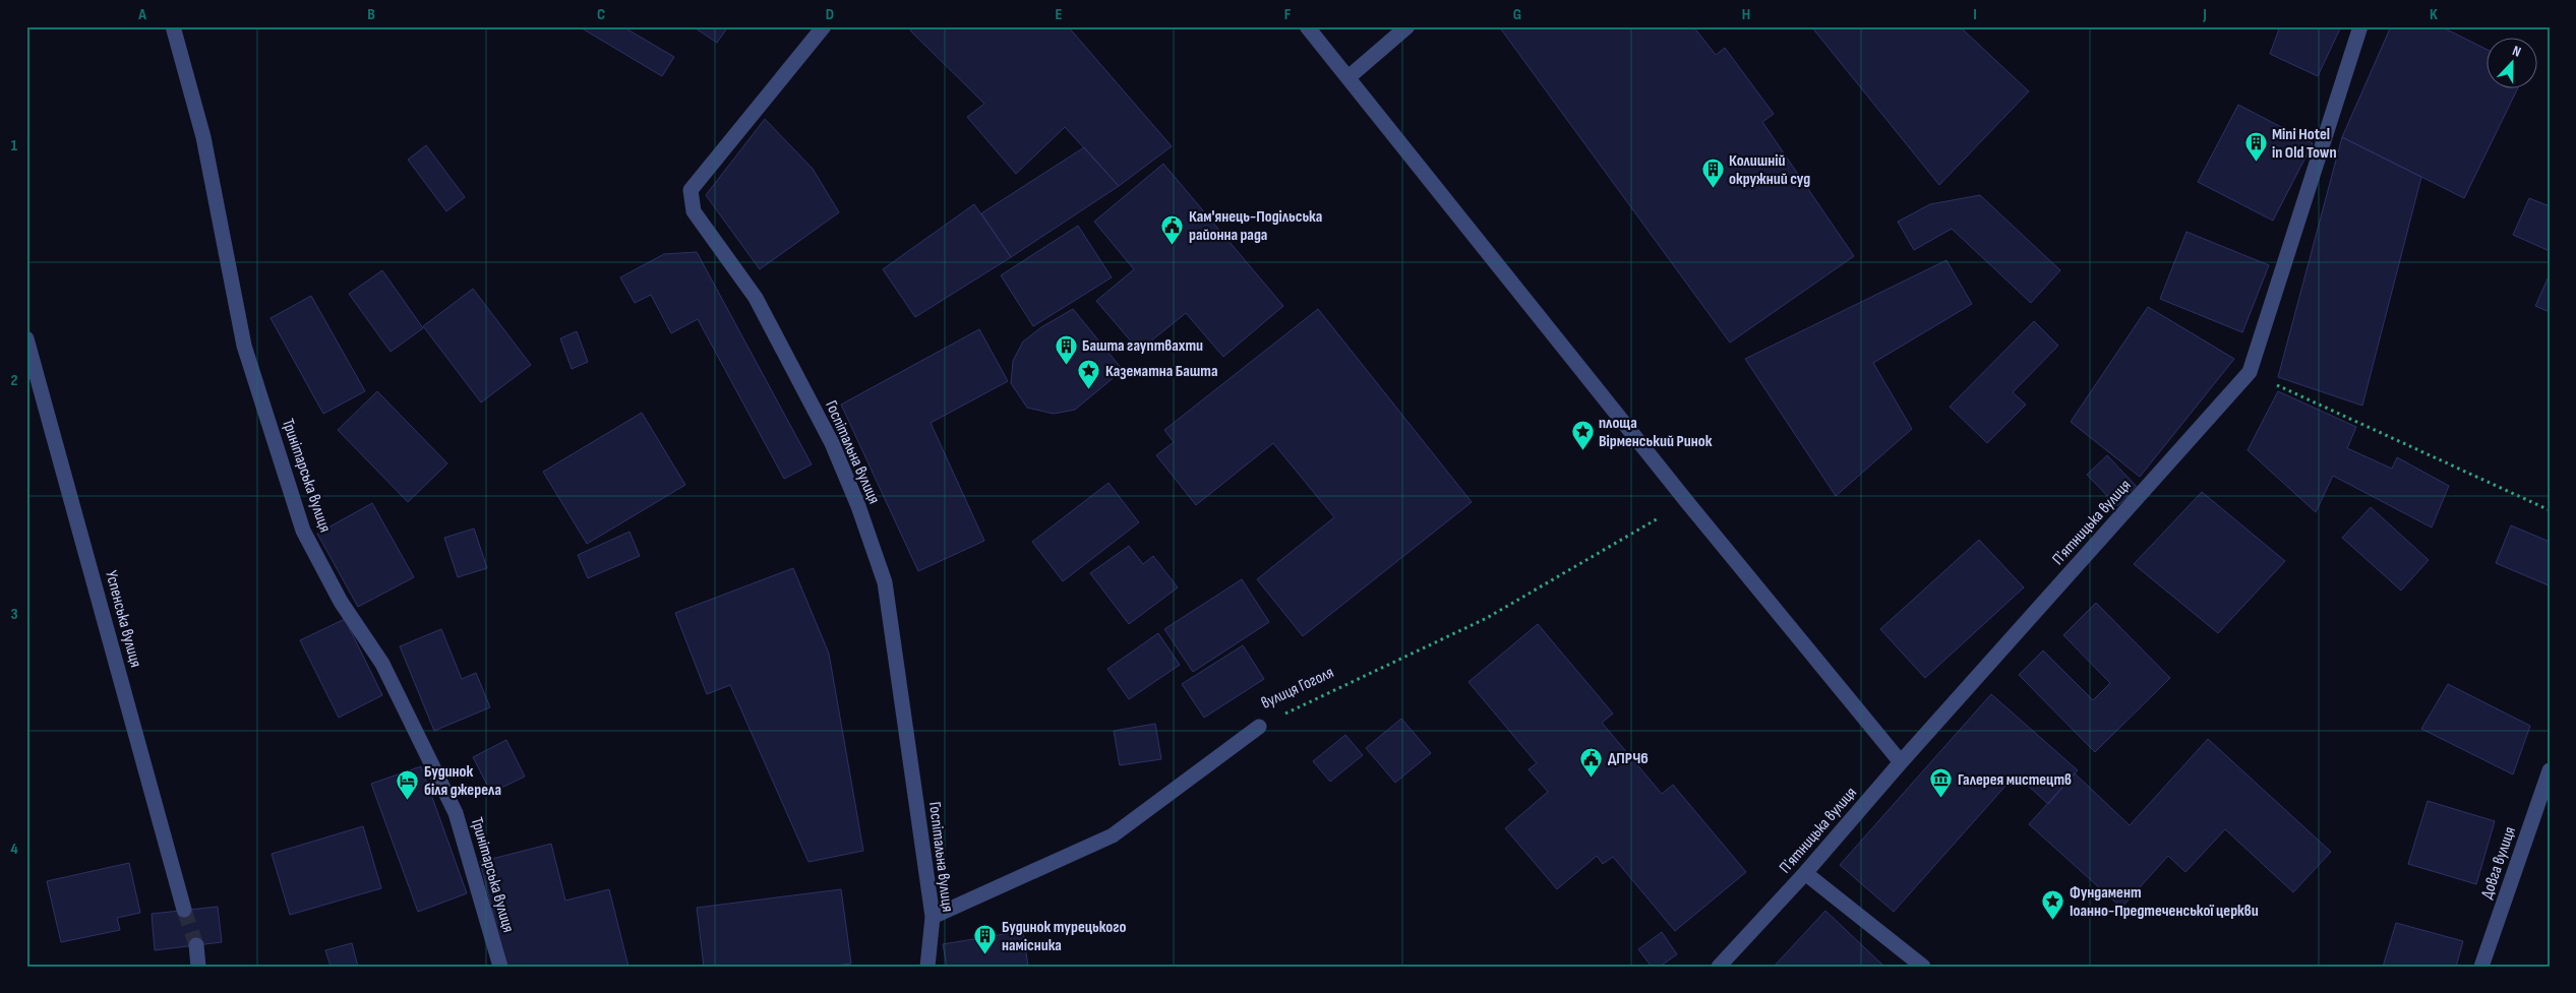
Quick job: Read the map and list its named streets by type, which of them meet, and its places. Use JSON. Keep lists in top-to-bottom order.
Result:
{
  "streets": {
    "street": [
      "Госпітальна вулиця",
      "Тринітарська вулиця",
      "Пʼятницька вулиця",
      "Успенська вулиця",
      "вулиця Гоголя",
      "Довга вулиця"
    ]
  },
  "crossings": [
    ["Госпітальна вулиця", "вулиця Гоголя"]
  ],
  "places": {
    "building": [
      "Mini Hotel in Old Town",
      "Колишній окружний суд",
      "Башта гауптвахти",
      "Будинок турецького намісника"
    ],
    "public building": ["Кам'янець-Подільська районна рада", "ДПРЧ6"],
    "place": ["Казематна Башта", "площа Вірменський Ринок", "Фундамент Іоанно-Предтеченської церкви"],
    "museum": ["Галерея мистецтв"],
    "hotel": ["Будинок біля джерела"]
  },
  "north": "top",
  "grid": {
    "columns": [
      "A",
      "B",
      "C",
      "D",
      "E",
      "F",
      "G",
      "H",
      "I",
      "J",
      "K"
    ],
    "rows": [
      "1",
      "2",
      "3",
      "4"
    ]
  }
}
